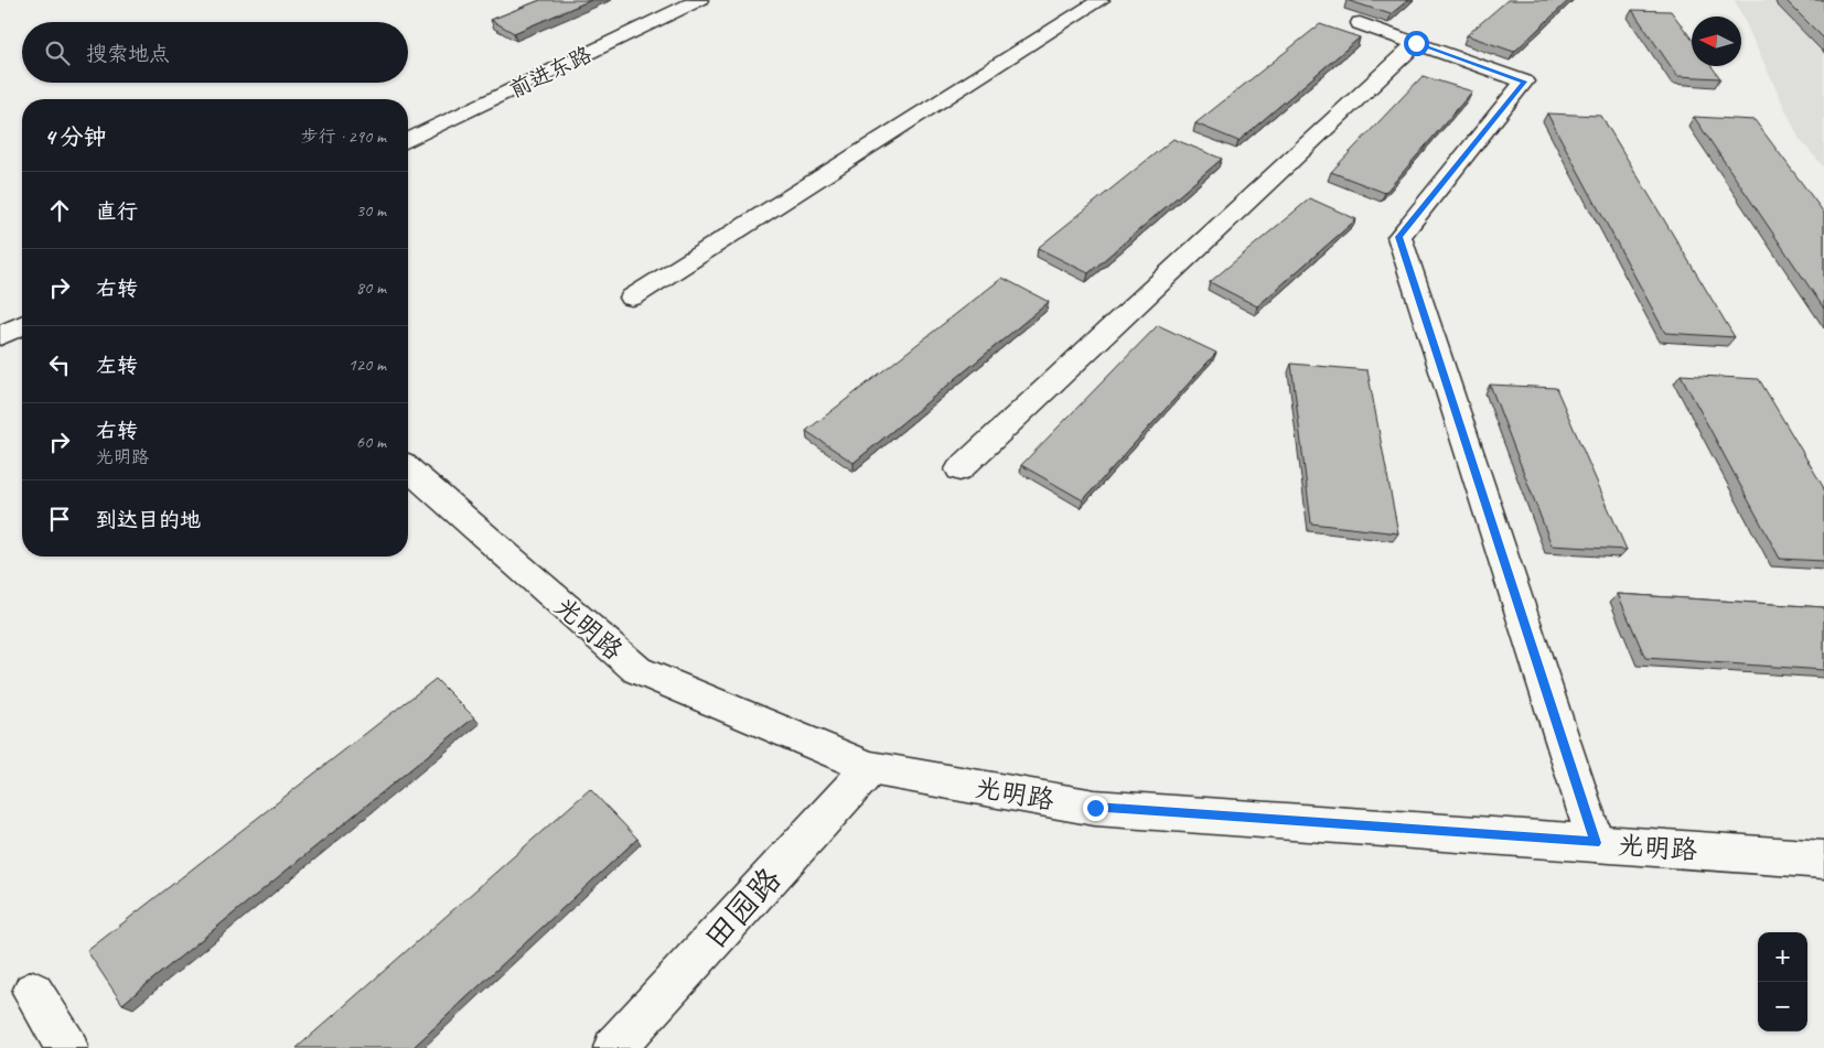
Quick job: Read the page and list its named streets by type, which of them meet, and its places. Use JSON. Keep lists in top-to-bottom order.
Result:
{
  "streets": {
    "street": ["前进东路", "光明路", "田园路"]
  },
  "crossings": [
    ["光明路", "田园路"]
  ],
  "north": "left",
  "page": {
    "search": "搜索地点",
    "heading": ["4 分钟", "步行 · 290 m"],
    "list": [
      ["直行", "30 m"],
      ["右转", "80 m"],
      ["左转", "120 m"],
      ["右转", "光明路", "60 m"],
      "到达目的地"
    ],
    "map_buttons": ["+", "−"]
  }
}
